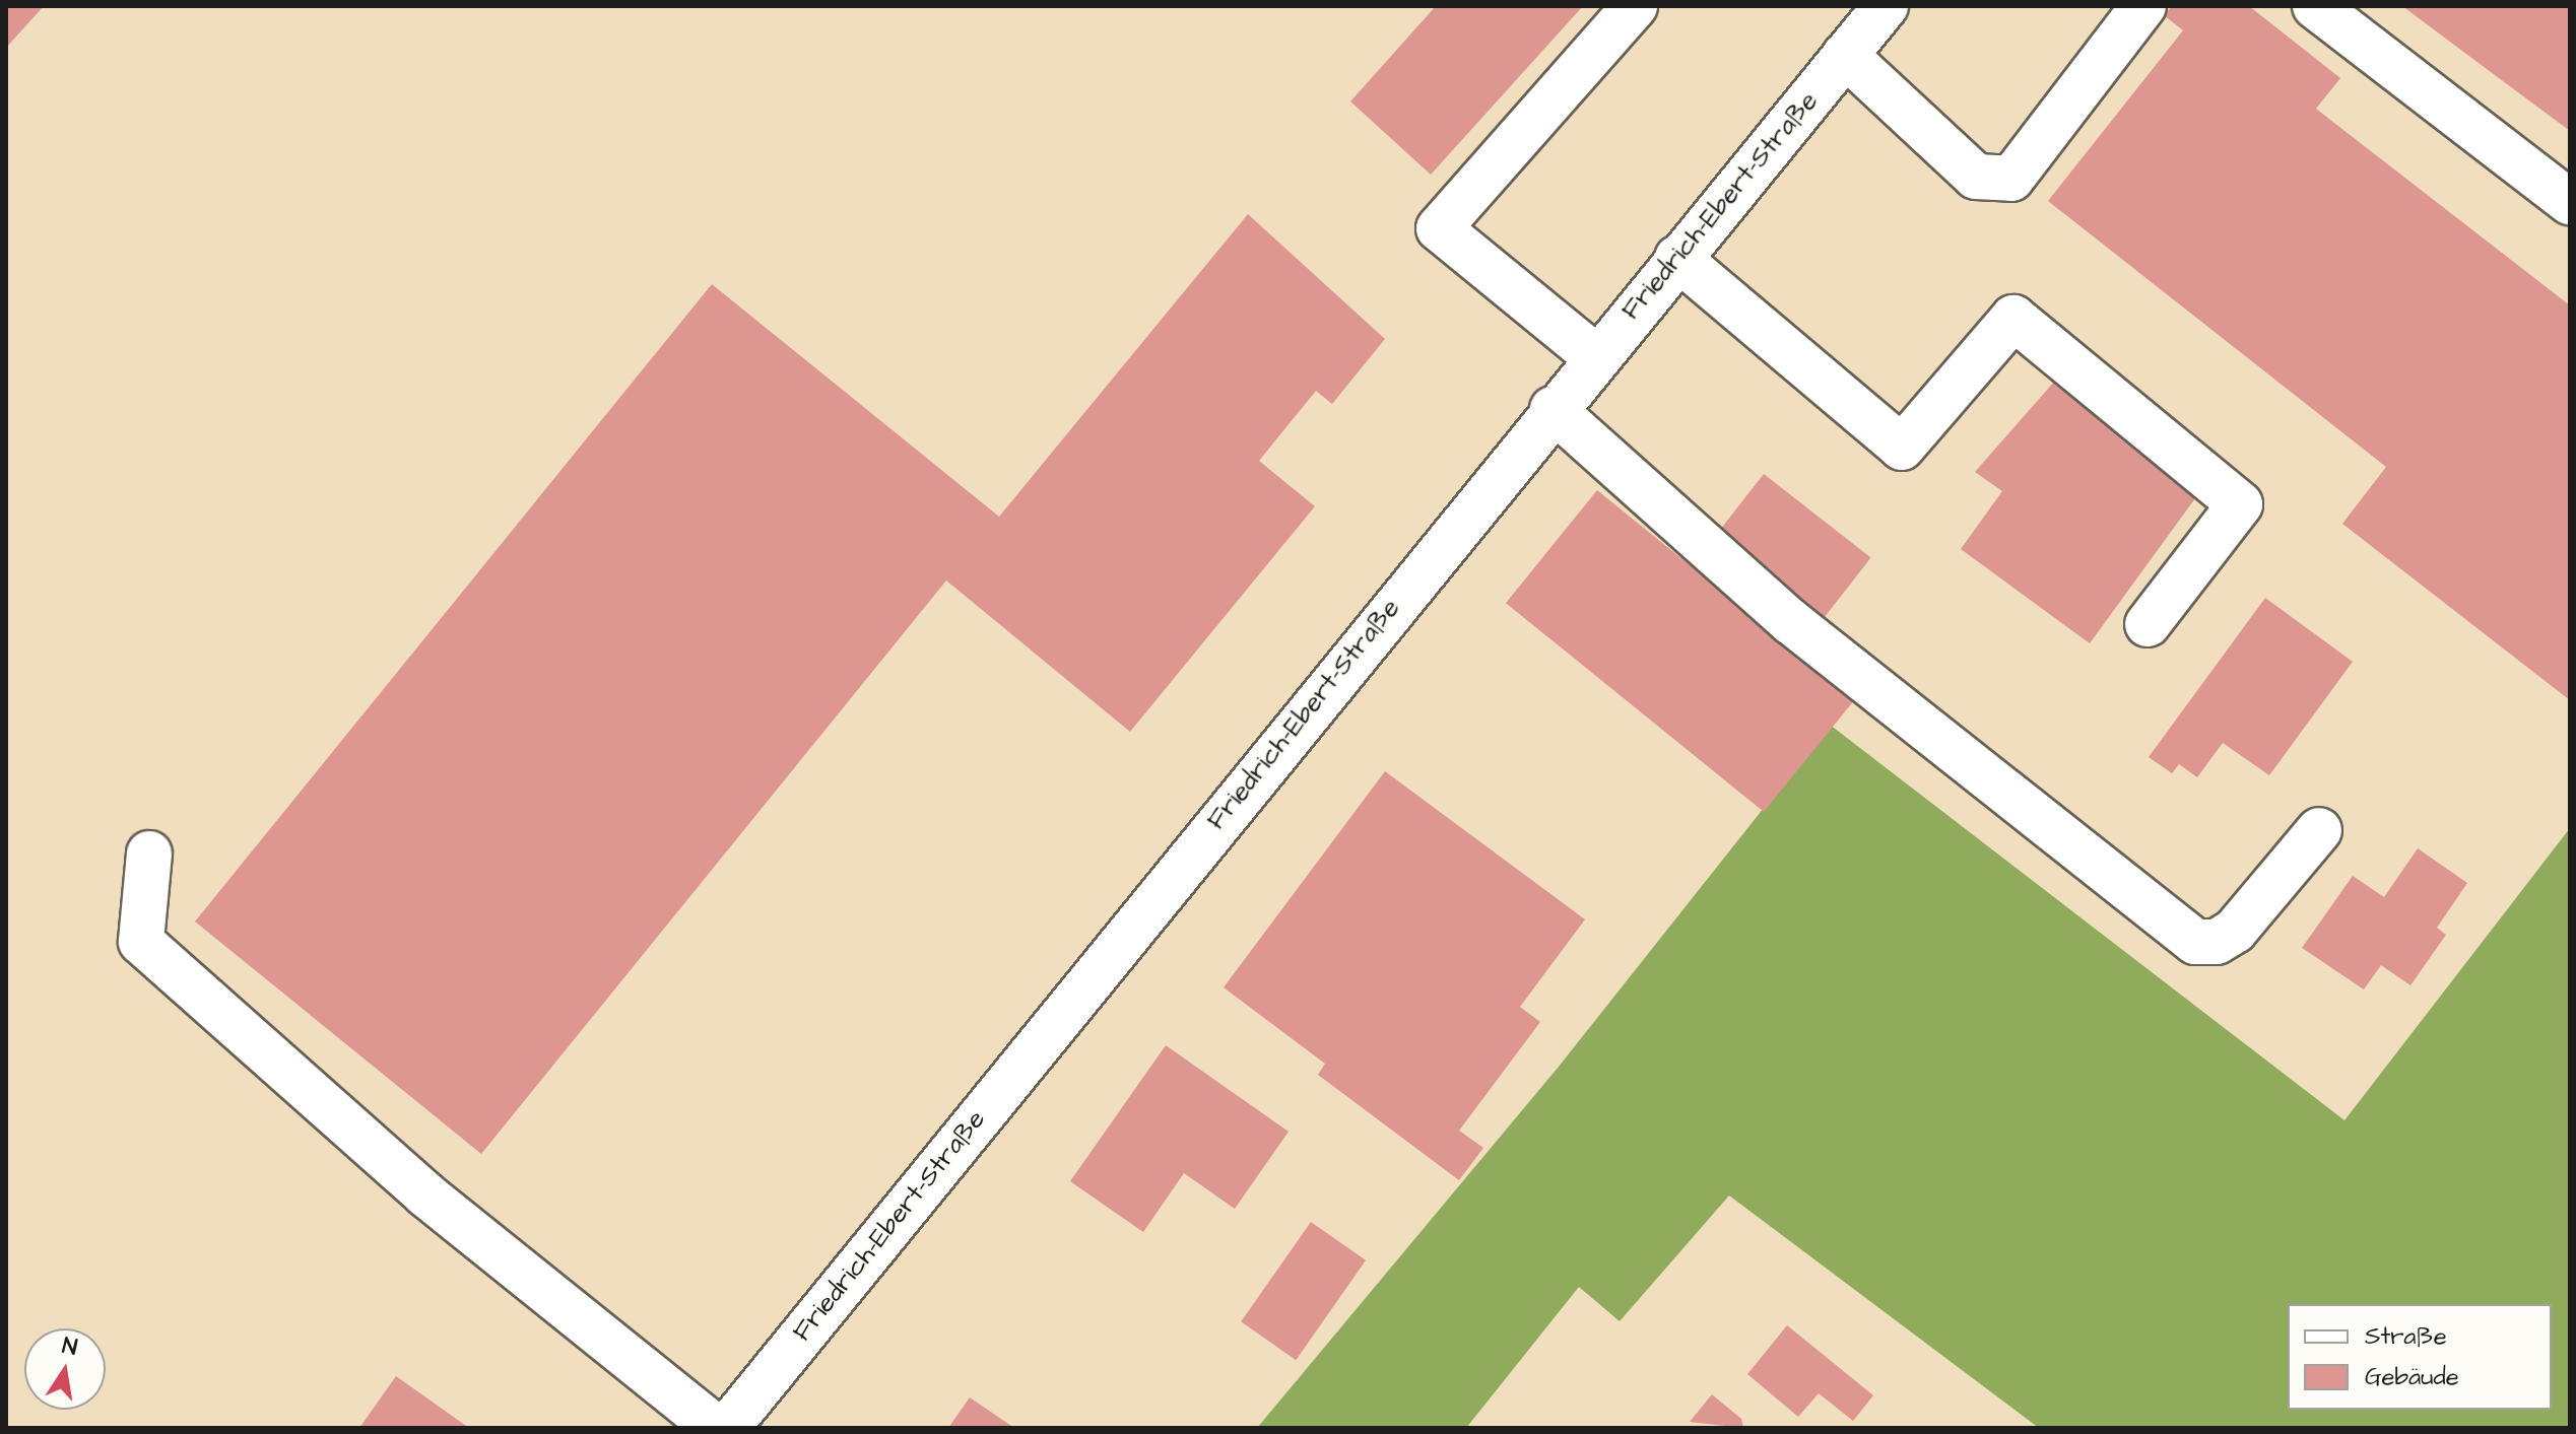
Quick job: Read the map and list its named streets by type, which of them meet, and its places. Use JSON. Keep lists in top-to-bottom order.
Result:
{
  "streets": {
    "street": ["Friedrich-Ebert-Straße"]
  },
  "legend": ["Straße", "Gebäude"],
  "north": "top"
}
